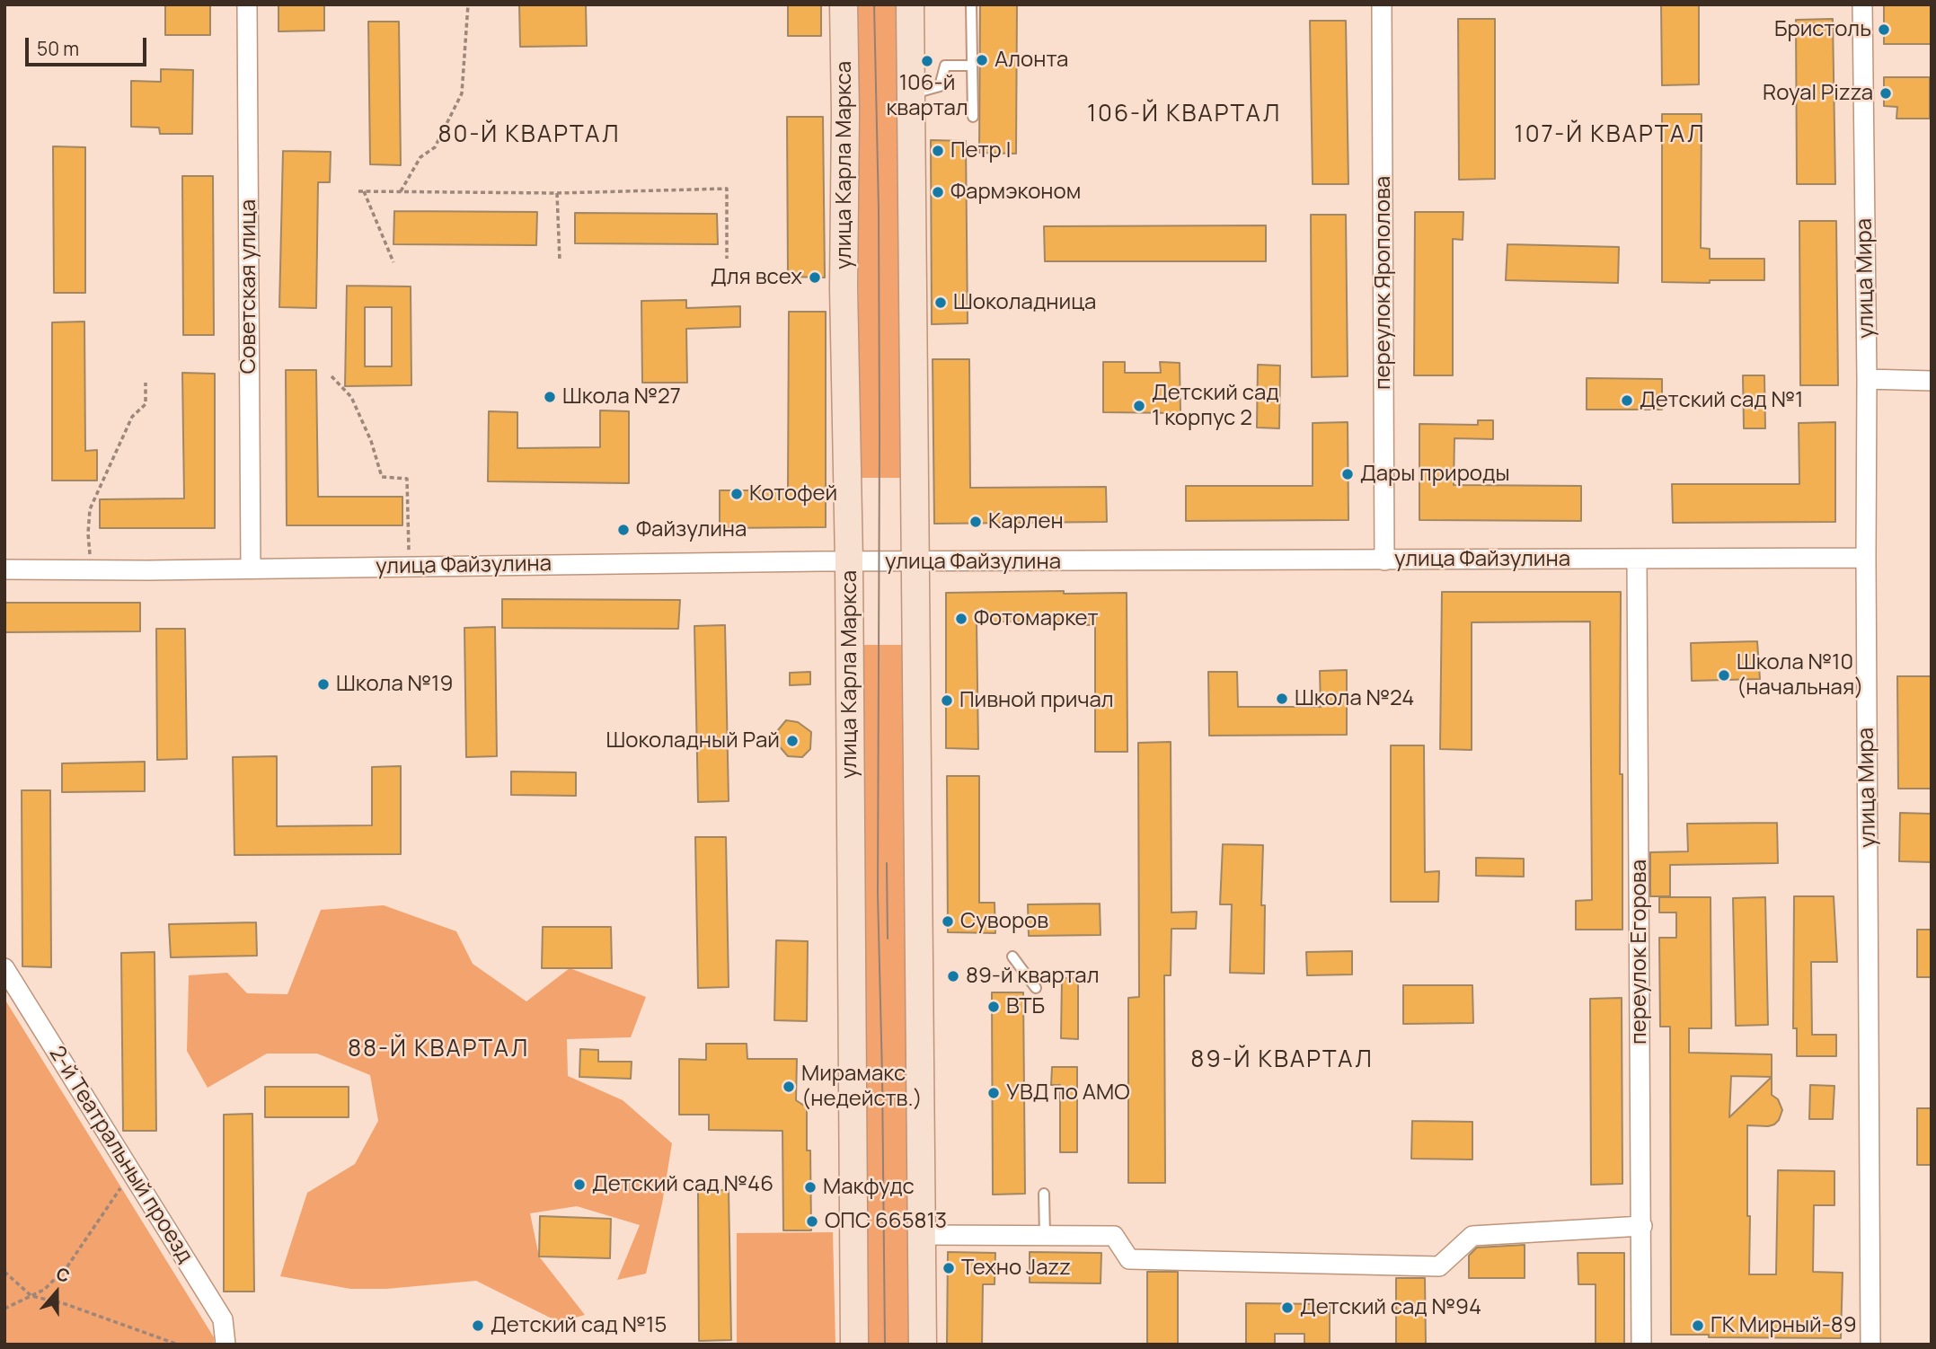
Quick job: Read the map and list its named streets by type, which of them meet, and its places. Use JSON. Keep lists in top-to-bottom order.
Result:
{
  "streets": {
    "main road": ["улица Карла Маркса"],
    "street": [
      "улица Мира",
      "переулок Ярополова",
      "Советская улица",
      "улица Файзулина",
      "переулок Егорова",
      "2-й Театральный проезд"
    ]
  },
  "crossings": [
    ["улица Карла Маркса", "улица Файзулина"],
    ["улица Мира", "улица Файзулина"],
    ["переулок Ярополова", "улица Файзулина"],
    ["Советская улица", "улица Файзулина"],
    ["улица Файзулина", "переулок Егорова"]
  ],
  "districts": [
    "106-Й КВАРТАЛ",
    "80-Й КВАРТАЛ",
    "107-Й КВАРТАЛ",
    "88-Й КВАРТАЛ",
    "89-Й КВАРТАЛ"
  ],
  "places": [
    "Бристоль",
    "Алонта",
    "106-й квартал",
    "Royal Pizza",
    "Петр I",
    "Фармэконом",
    "Для всех",
    "Шоколадница",
    "Школа №27",
    "Детский сад №1",
    "Детский сад 1 корпус 2",
    "Дары природы",
    "Котофей",
    "Карлен",
    "Файзулина",
    "Фотомаркет",
    "Школа №10 (начальная)",
    "Школа №19",
    "Школа №24",
    "Пивной причал",
    "Шоколадный Рай",
    "Суворов",
    "89-й квартал",
    "ВТБ",
    "Мирамакс (недейств.)",
    "УВД по АМО",
    "Детский сад №46",
    "Макфудс",
    "ОПС 665813",
    "Техно Jazz",
    "Детский сад №94",
    "Детский сад №15",
    "ГК Мирный-89"
  ],
  "scale_bar": "50 m",
  "north": "top"
}
